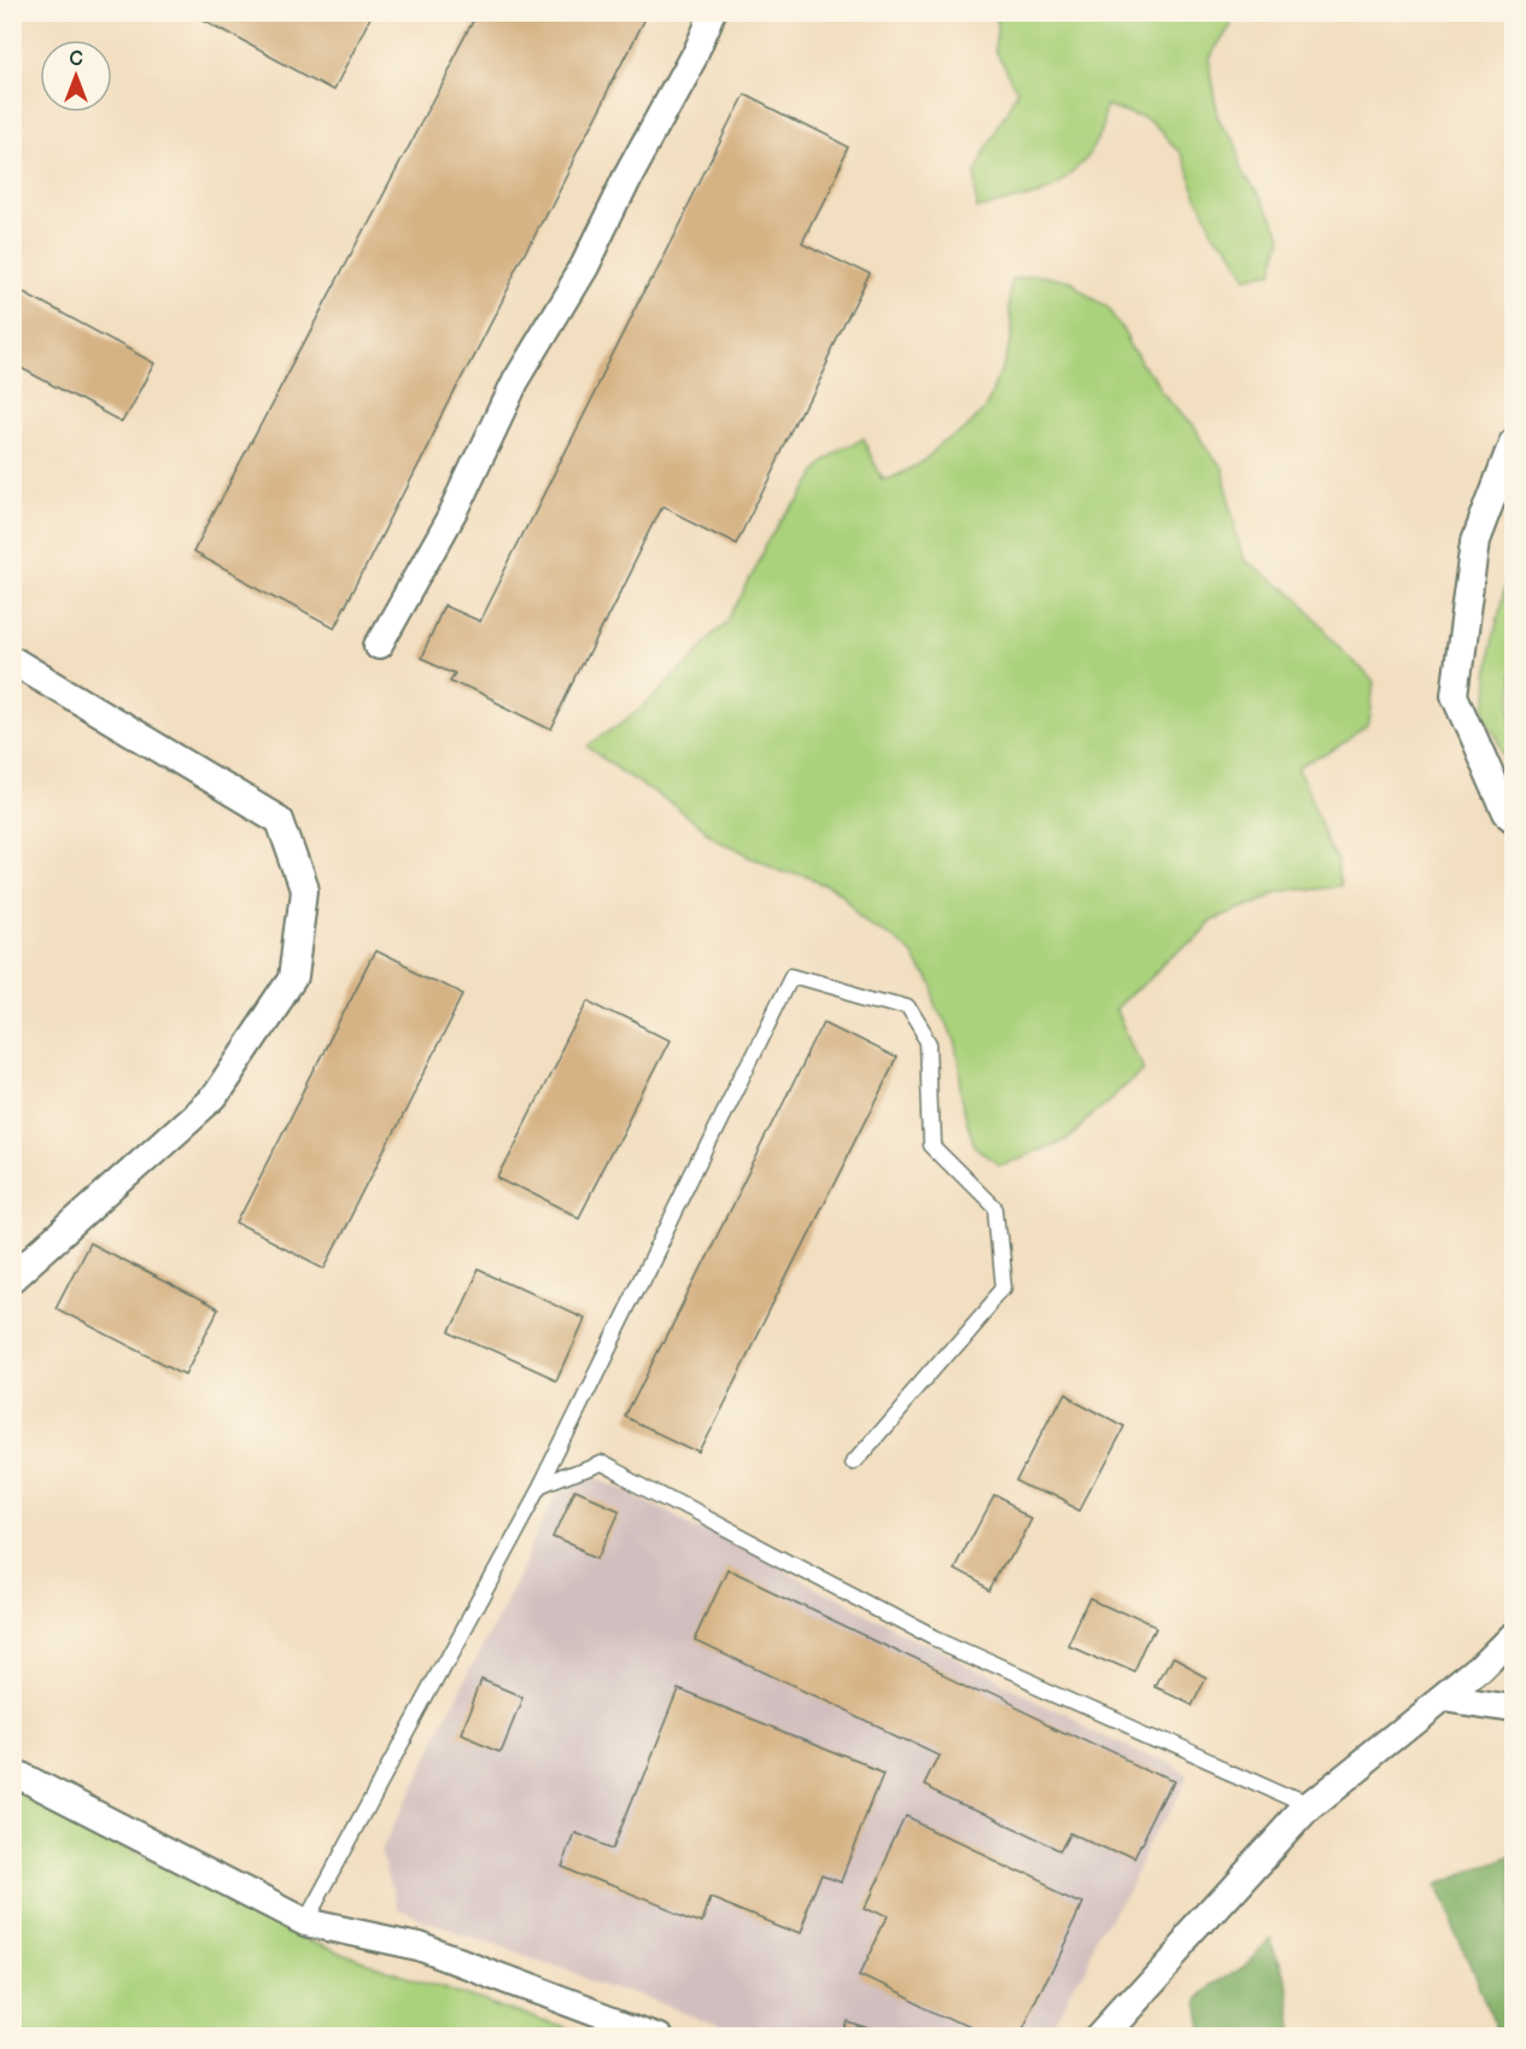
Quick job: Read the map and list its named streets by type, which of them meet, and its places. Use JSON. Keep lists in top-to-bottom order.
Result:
{
  "north": "top"
}
